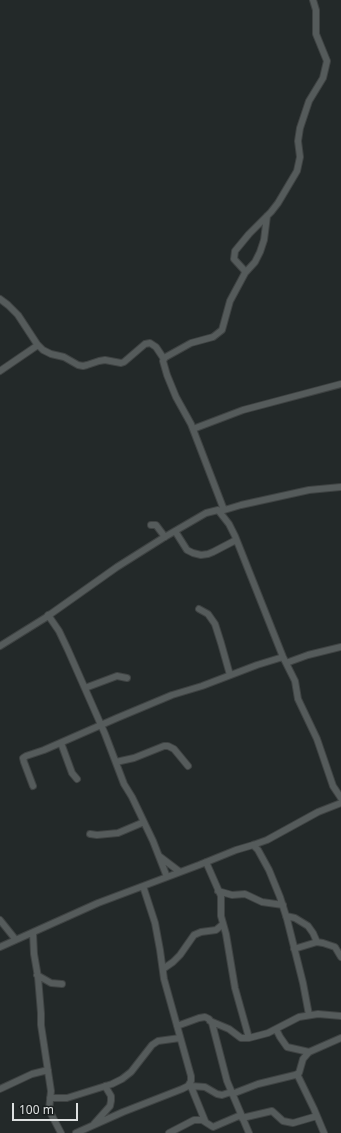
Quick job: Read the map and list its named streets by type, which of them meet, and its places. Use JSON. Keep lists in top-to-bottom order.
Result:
{
  "scale_bar": "100 m"
}
